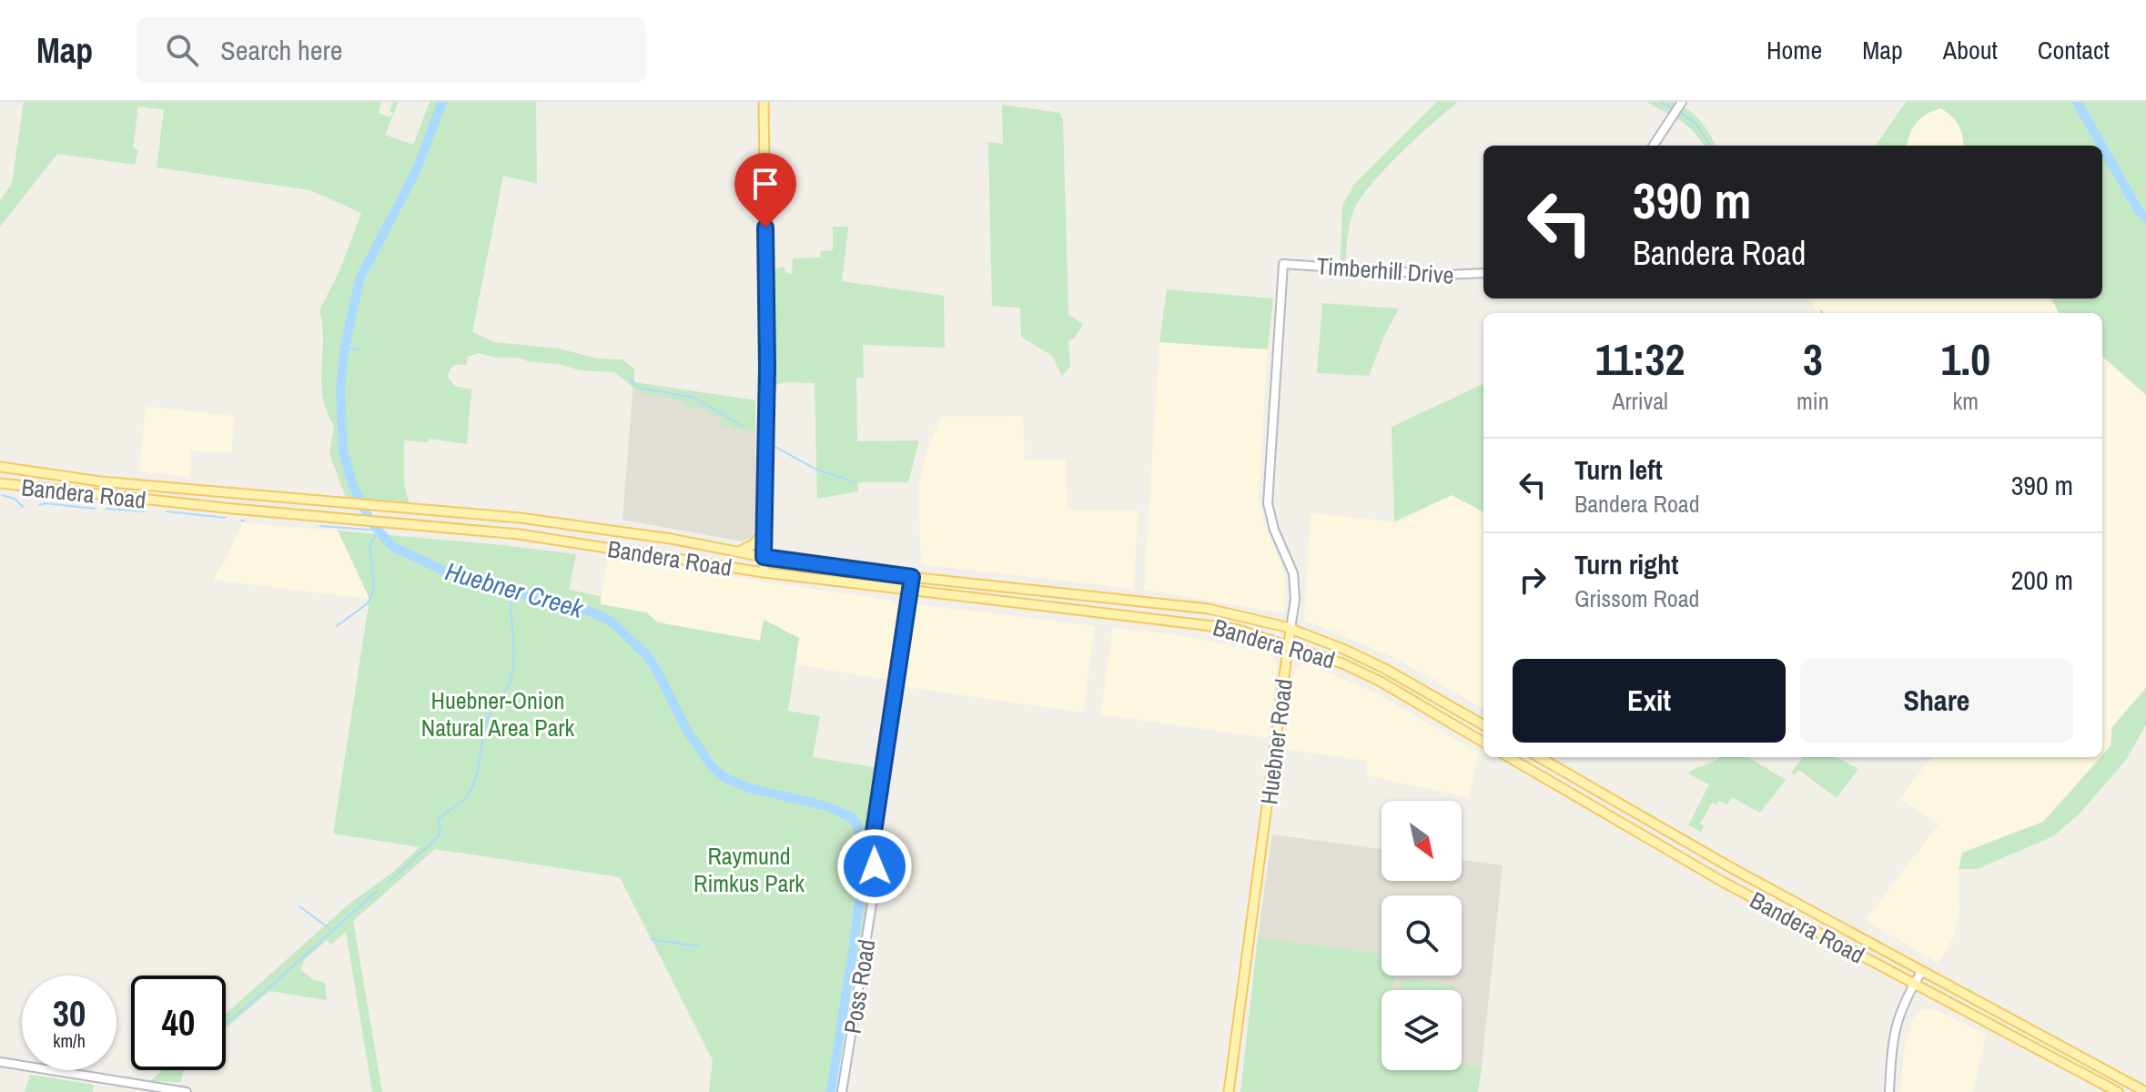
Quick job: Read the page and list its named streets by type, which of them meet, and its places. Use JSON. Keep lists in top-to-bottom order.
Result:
{
  "streets": {
    "main road": ["Bandera Road", "Huebner Road"],
    "street": ["Timberhill Drive", "Poss Road"]
  },
  "crossings": [
    ["Timberhill Drive", "Huebner Road"],
    ["Bandera Road", "Huebner Road"],
    ["Bandera Road", "Poss Road"]
  ],
  "water": ["Huebner Creek"],
  "parks": ["Huebner-Onion Natural Area Park", "Raymund Rimkus Park"],
  "north": "bottom right",
  "page": {
    "header": "Map",
    "search": "Search here",
    "nav": [
      "Home",
      "Map",
      "About",
      "Contact"
    ],
    "turn": ["390 m", "Bandera Road"],
    "eta": [
      "11:32",
      "Arrival",
      "3",
      "min",
      "1.0",
      "km"
    ],
    "list": [
      {
        "name": "Turn left",
        "note": "Bandera Road",
        "value": "390 m"
      },
      {
        "name": "Turn right",
        "note": "Grissom Road",
        "value": "200 m"
      }
    ],
    "buttons": ["Exit", "Share"],
    "speed": "30 km/h",
    "limit": "40"
  }
}
